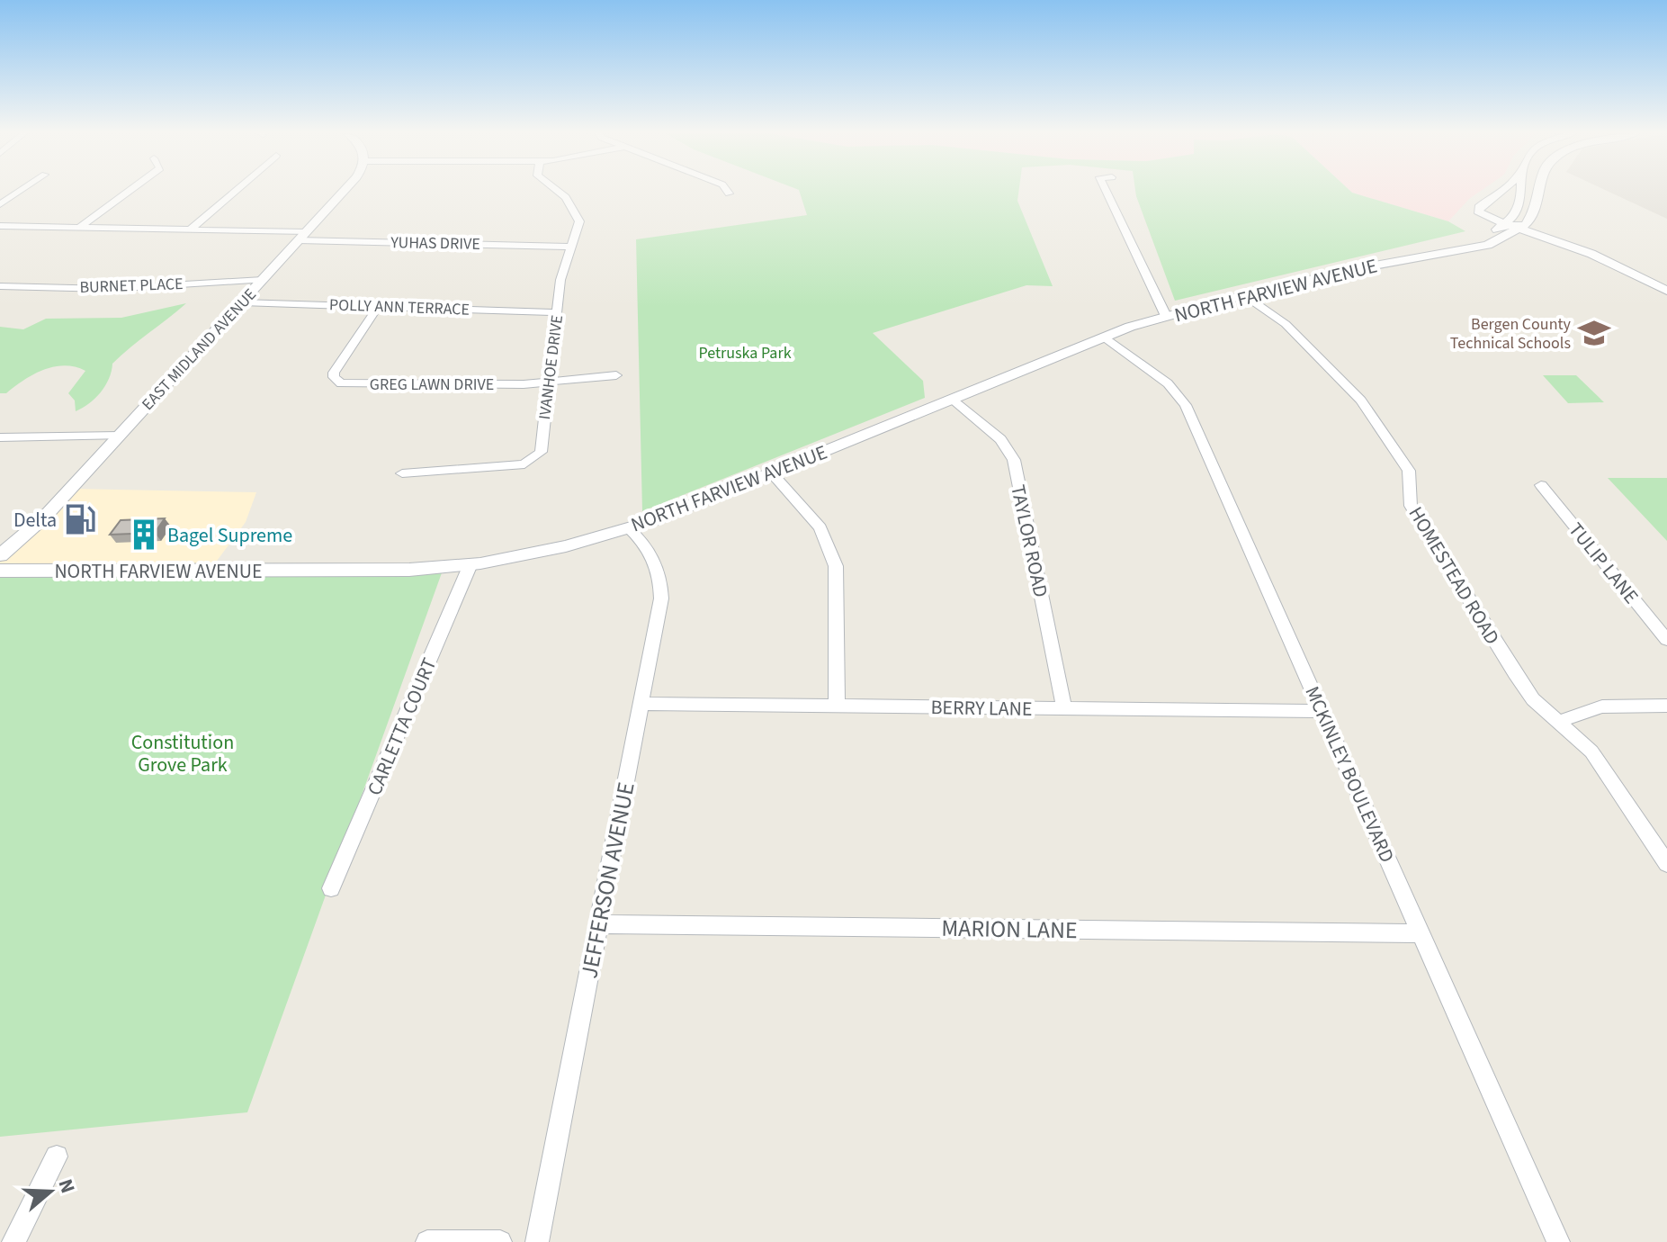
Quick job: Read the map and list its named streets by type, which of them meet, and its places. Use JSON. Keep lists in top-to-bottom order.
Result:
{
  "streets": {
    "street": [
      "YUHAS DRIVE",
      "BURNET PLACE",
      "NORTH FARVIEW AVENUE",
      "POLLY ANN TERRACE",
      "EAST MIDLAND AVENUE",
      "IVANHOE DRIVE",
      "GREG LAWN DRIVE",
      "TAYLOR ROAD",
      "TULIP LANE",
      "HOMESTEAD ROAD",
      "BERRY LANE",
      "CARLETTA COURT",
      "MCKINLEY BOULEVARD",
      "JEFFERSON AVENUE",
      "MARION LANE"
    ]
  },
  "crossings": [
    ["YUHAS DRIVE", "EAST MIDLAND AVENUE"],
    ["YUHAS DRIVE", "IVANHOE DRIVE"],
    ["BURNET PLACE", "EAST MIDLAND AVENUE"],
    ["NORTH FARVIEW AVENUE", "TAYLOR ROAD"],
    ["NORTH FARVIEW AVENUE", "HOMESTEAD ROAD"],
    ["NORTH FARVIEW AVENUE", "CARLETTA COURT"],
    ["NORTH FARVIEW AVENUE", "MCKINLEY BOULEVARD"],
    ["NORTH FARVIEW AVENUE", "JEFFERSON AVENUE"],
    ["POLLY ANN TERRACE", "EAST MIDLAND AVENUE"],
    ["POLLY ANN TERRACE", "IVANHOE DRIVE"],
    ["POLLY ANN TERRACE", "GREG LAWN DRIVE"],
    ["IVANHOE DRIVE", "GREG LAWN DRIVE"],
    ["TAYLOR ROAD", "BERRY LANE"],
    ["BERRY LANE", "MCKINLEY BOULEVARD"],
    ["BERRY LANE", "JEFFERSON AVENUE"],
    ["MCKINLEY BOULEVARD", "MARION LANE"],
    ["JEFFERSON AVENUE", "MARION LANE"]
  ],
  "parks": ["Petruska Park", "Constitution Grove Park"],
  "places": {
    "school or university": ["Bergen County Technical Schools"],
    "fuel station": ["Delta"],
    "building": ["Bagel Supreme"]
  },
  "north": "right"
}
